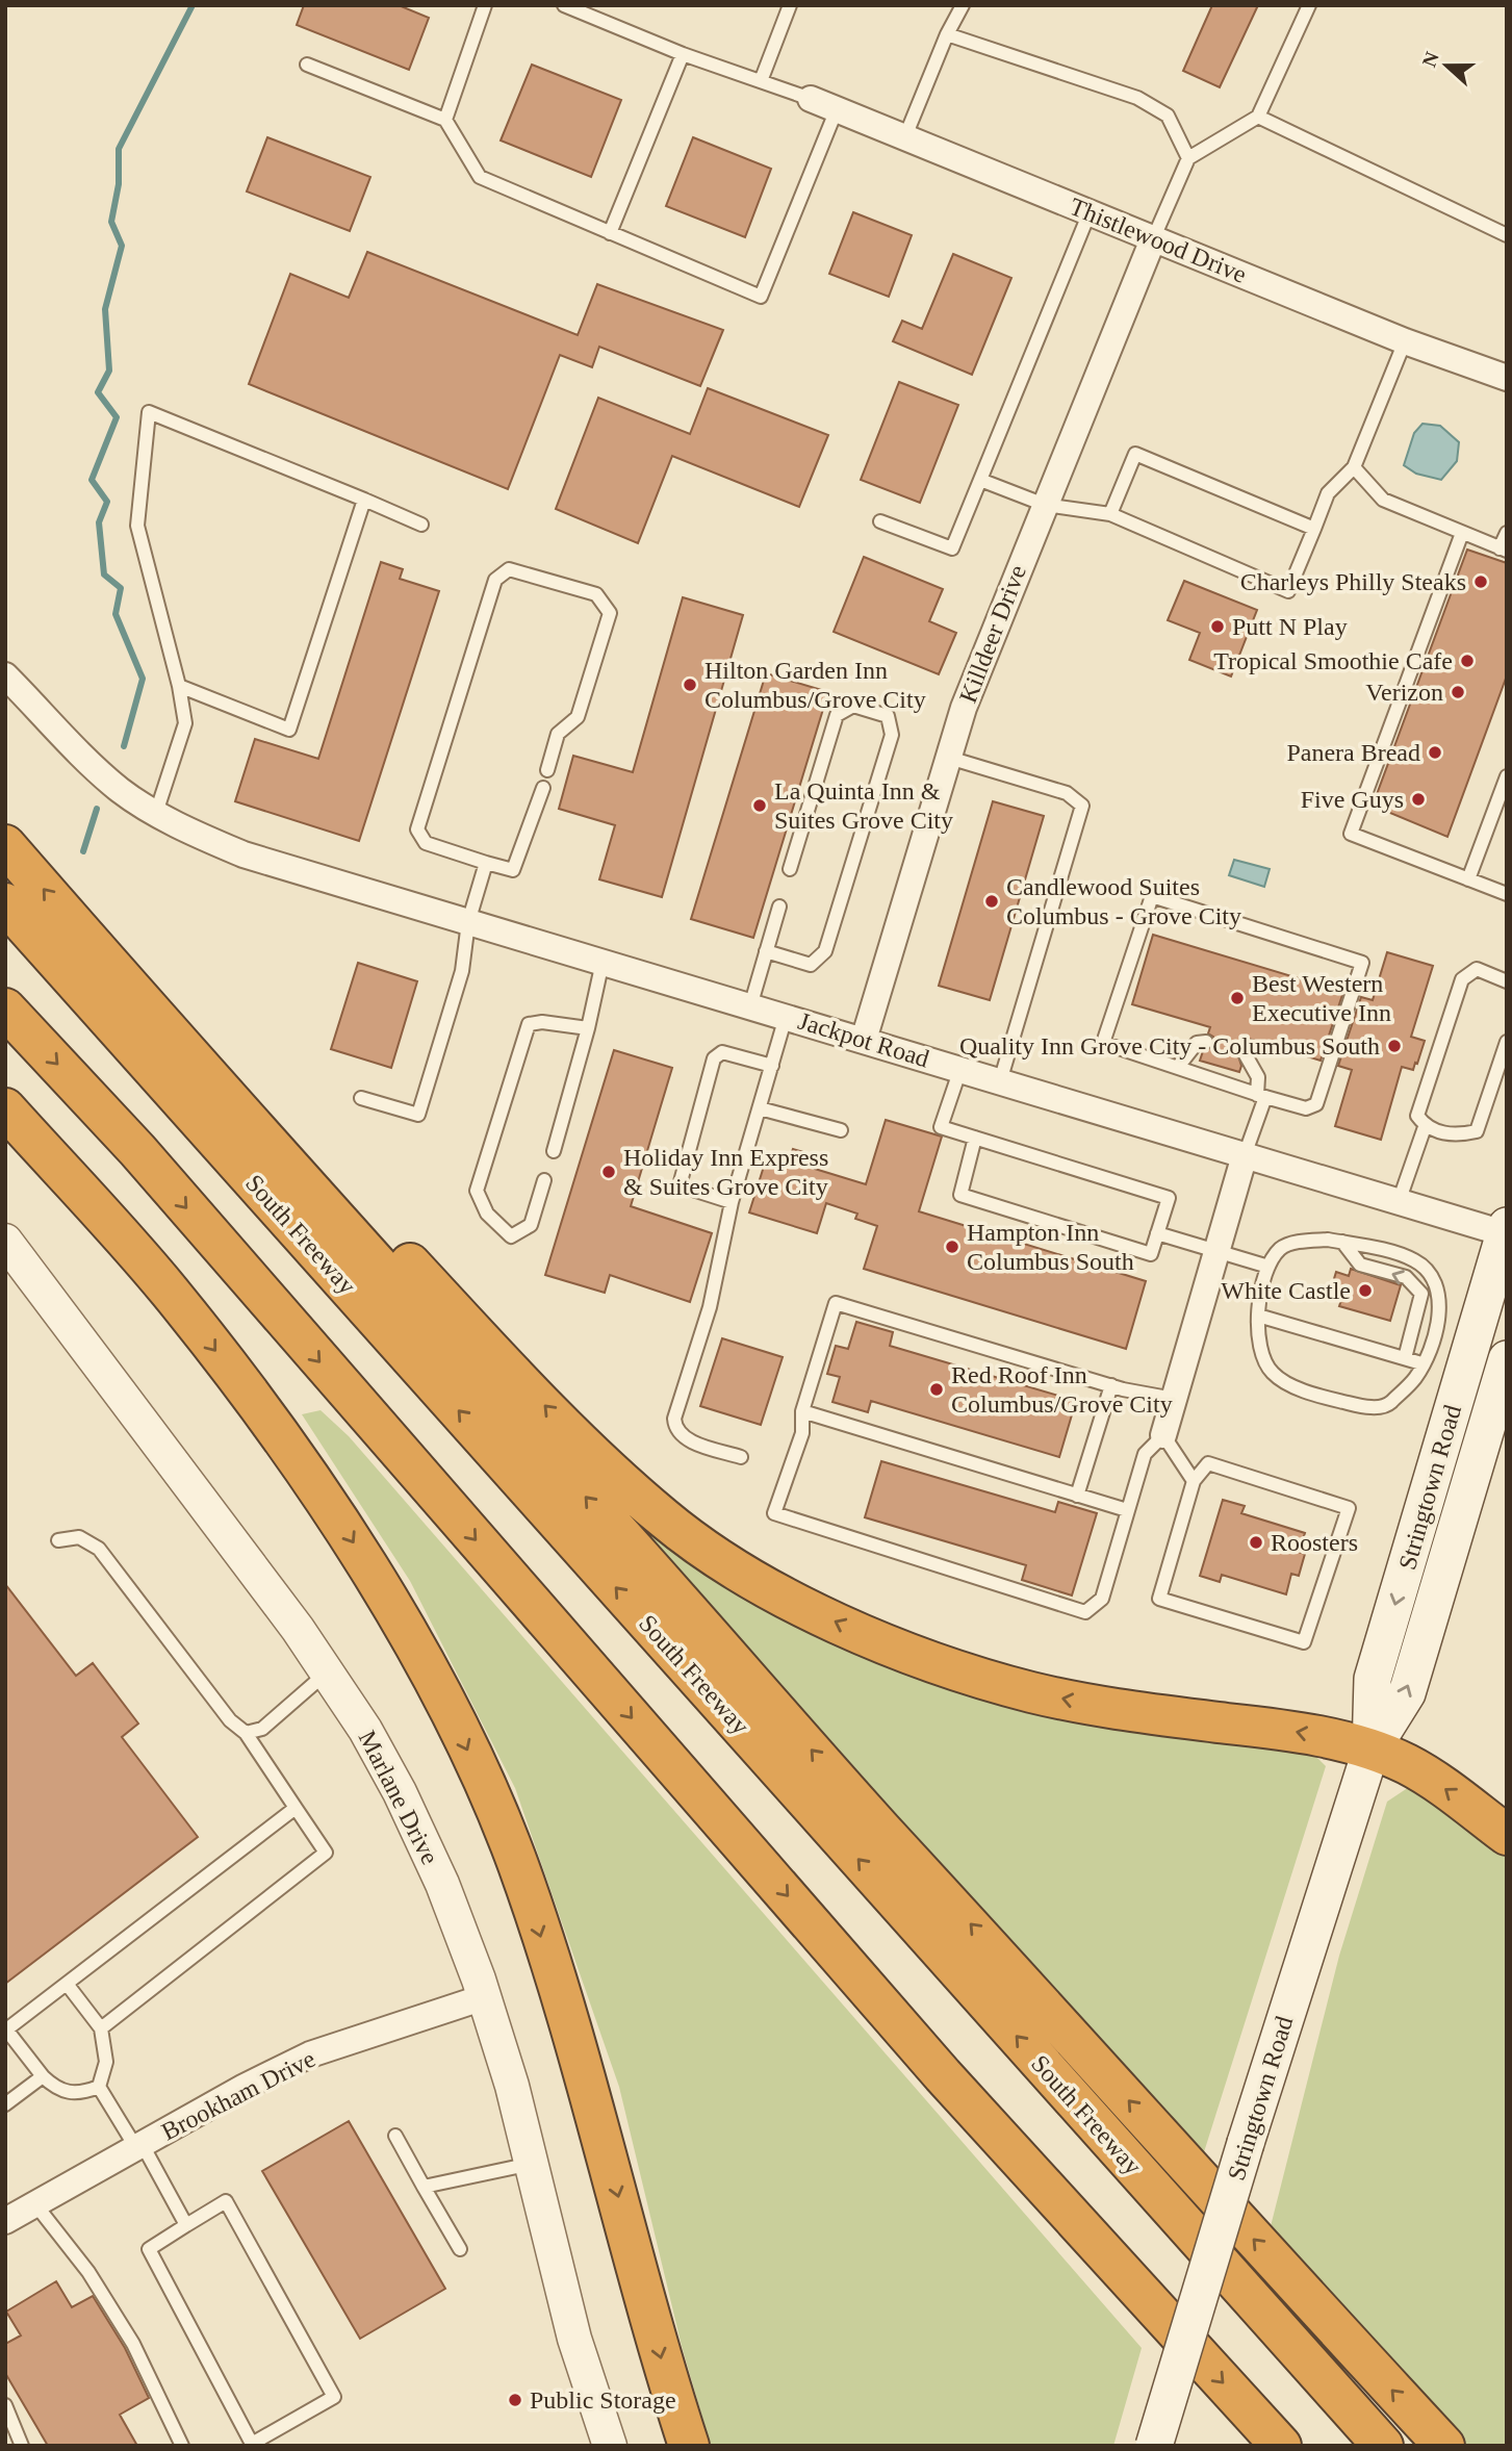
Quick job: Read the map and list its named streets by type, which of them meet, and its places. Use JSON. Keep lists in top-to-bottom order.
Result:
{
  "streets": {
    "highway": ["South Freeway"],
    "main road": ["Stringtown Road"],
    "street": [
      "Thistlewood Drive",
      "Killdeer Drive",
      "Jackpot Road",
      "Marlane Drive",
      "Brookham Drive"
    ]
  },
  "crossings": [
    ["Thistlewood Drive", "Killdeer Drive"],
    ["Killdeer Drive", "Jackpot Road"],
    ["Jackpot Road", "Stringtown Road"],
    ["Marlane Drive", "Brookham Drive"]
  ],
  "places": [
    "Charleys Philly Steaks",
    "Putt N Play",
    "Tropical Smoothie Cafe",
    "Hilton Garden Inn Columbus/Grove City",
    "Verizon",
    "Panera Bread",
    "Five Guys",
    "La Quinta Inn & Suites Grove City",
    "Candlewood Suites Columbus - Grove City",
    "Best Western Executive Inn",
    "Quality Inn Grove City - Columbus South",
    "Holiday Inn Express & Suites Grove City",
    "Hampton Inn Columbus South",
    "White Castle",
    "Red Roof Inn Columbus/Grove City",
    "Roosters",
    "Public Storage"
  ],
  "north": "left"
}
